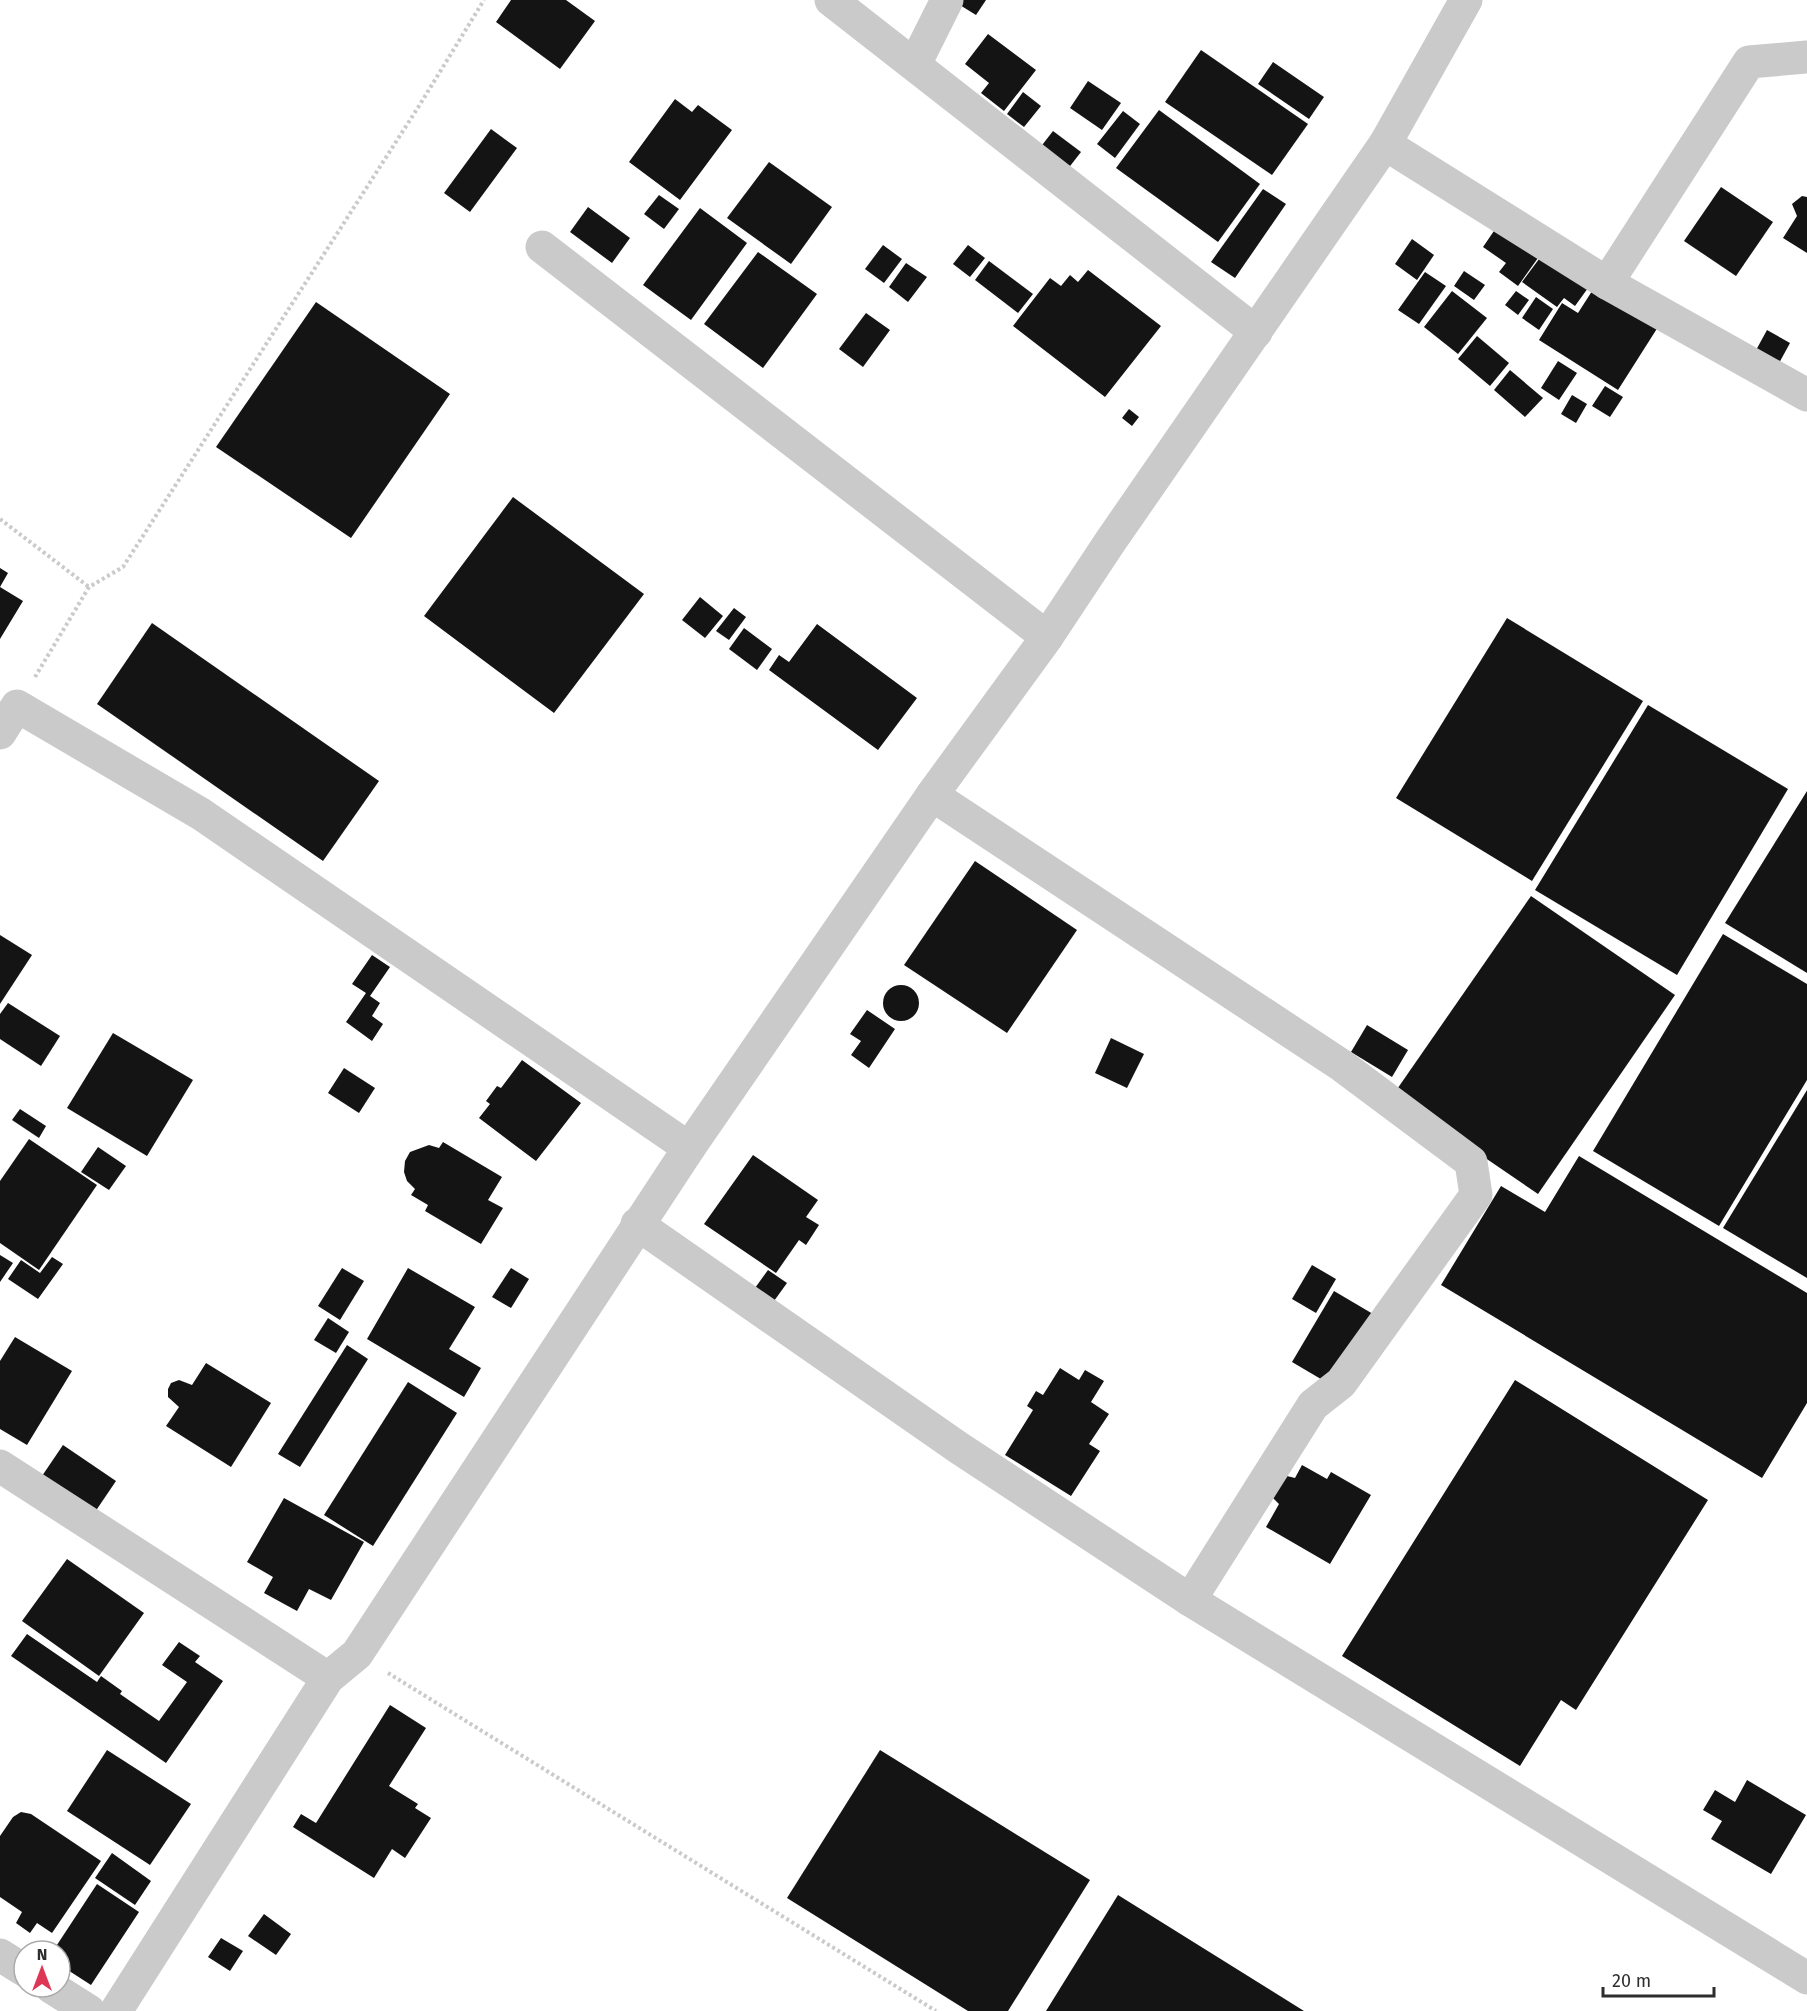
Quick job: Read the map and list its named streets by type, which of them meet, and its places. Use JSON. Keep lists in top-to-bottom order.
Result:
{
  "scale_bar": "20 m",
  "north": "top"
}
